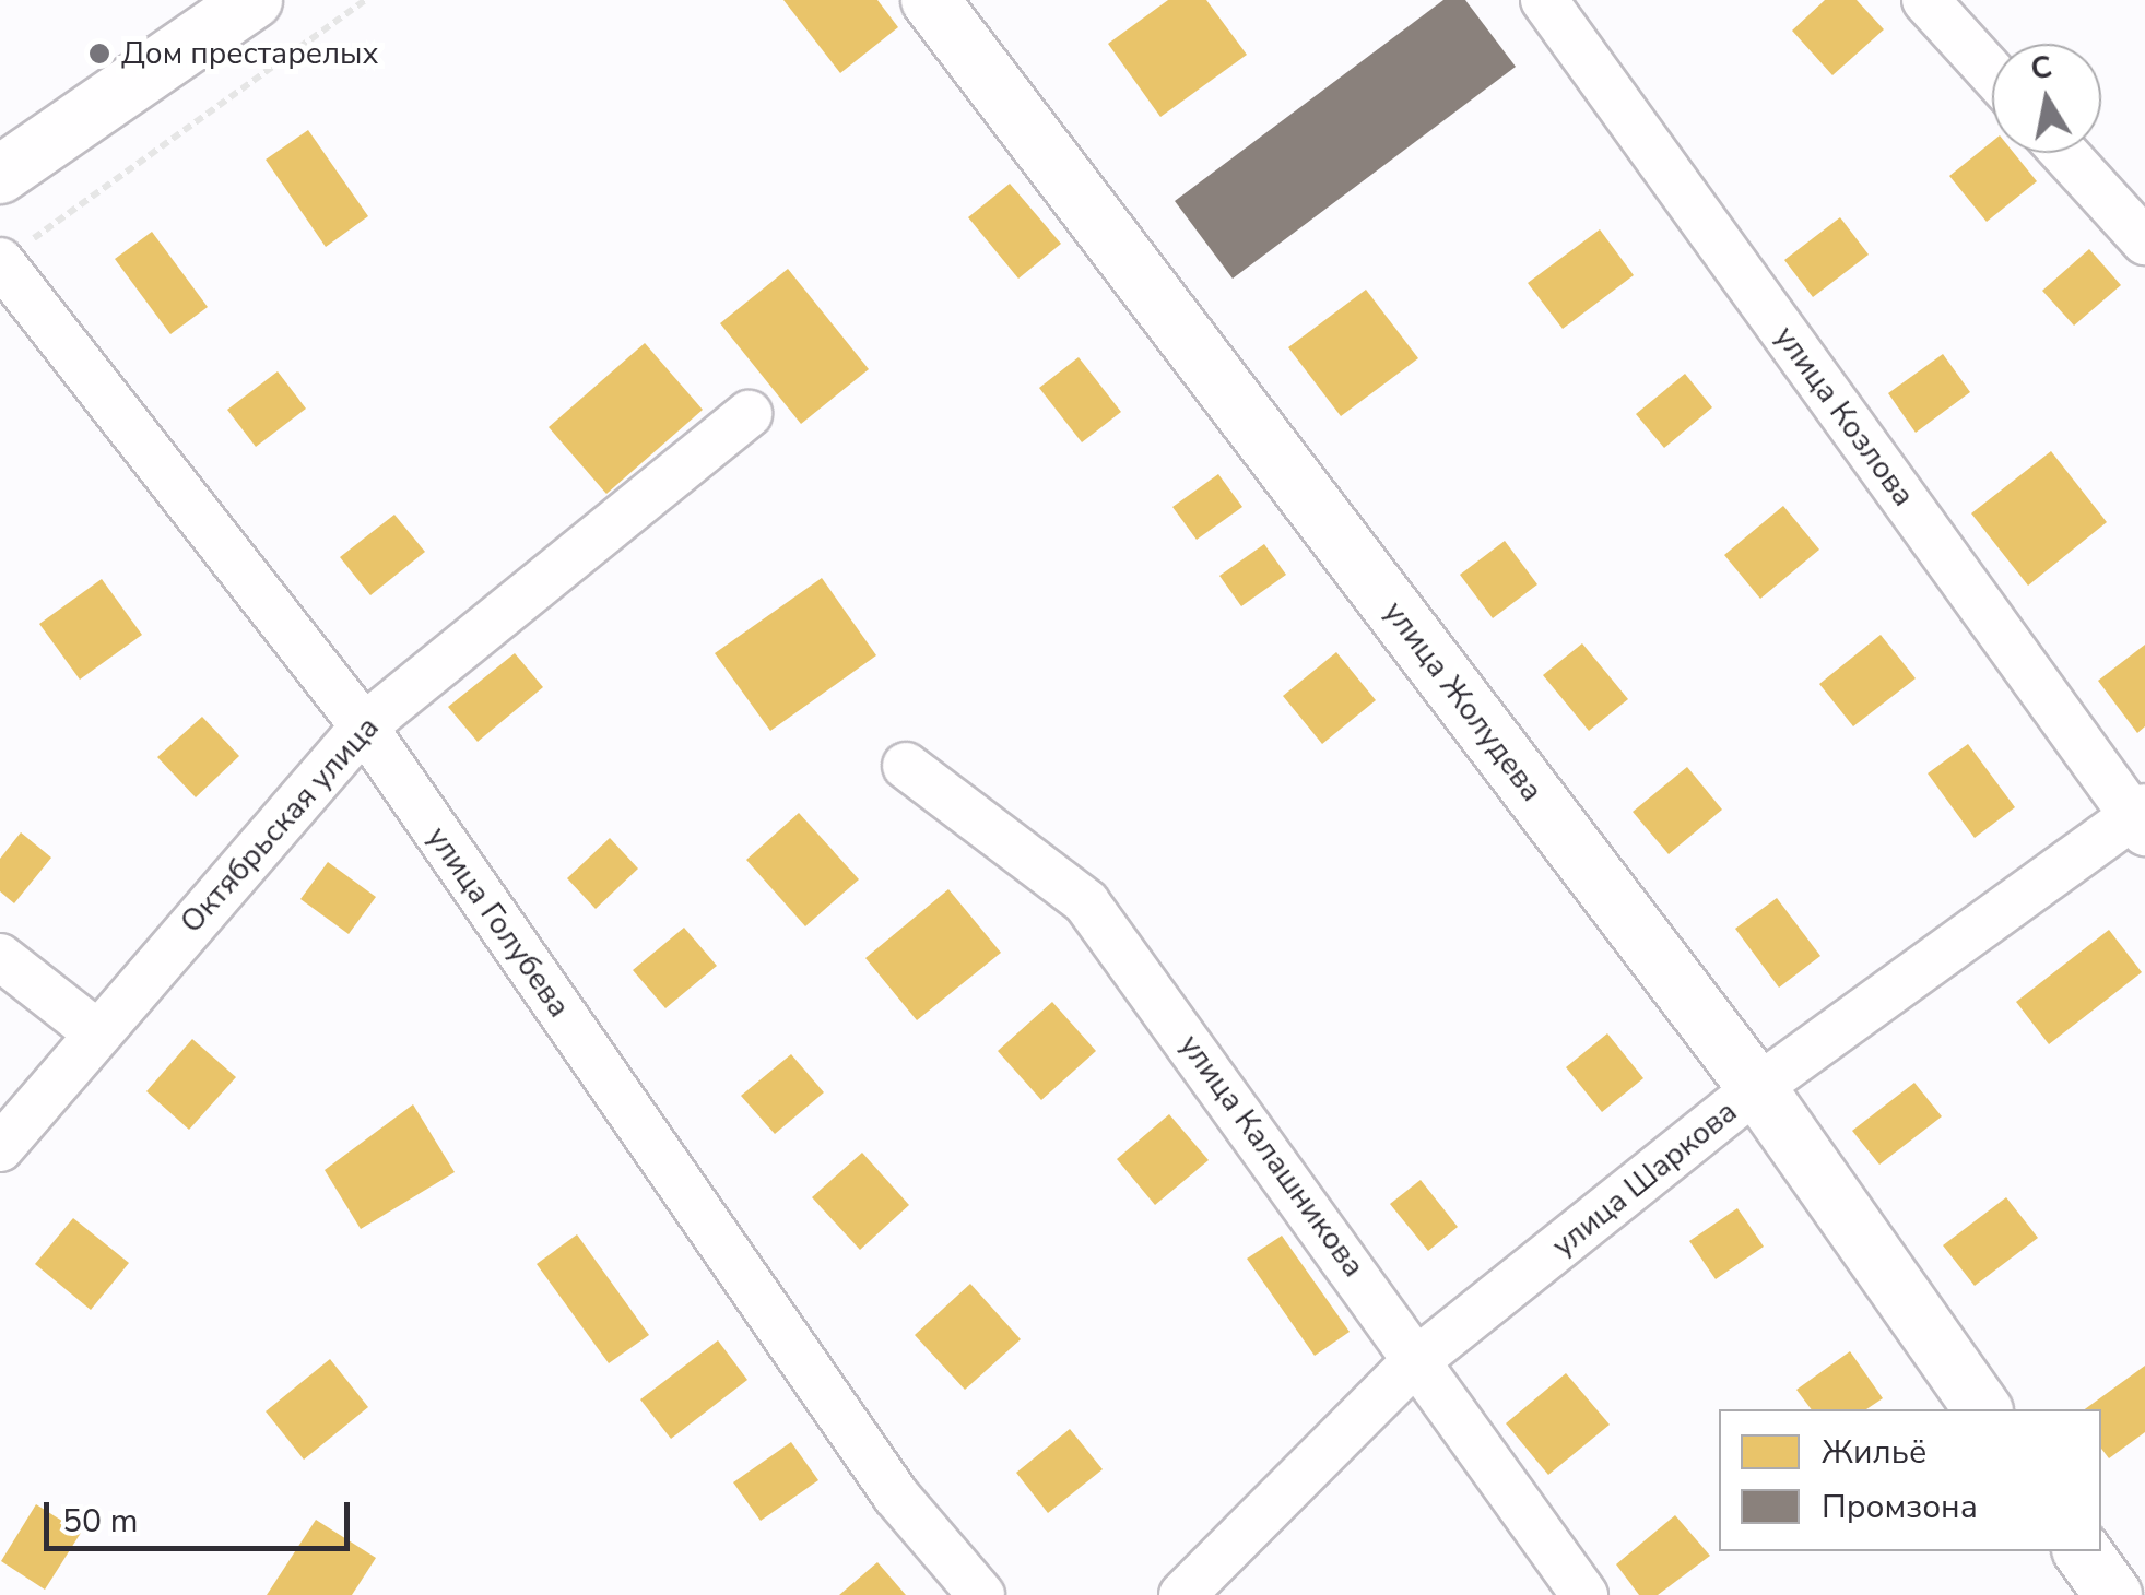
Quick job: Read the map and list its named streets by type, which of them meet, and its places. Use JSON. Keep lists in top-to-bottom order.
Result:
{
  "streets": {
    "main road": ["улица Жолудева"],
    "street": [
      "улица Козлова",
      "Октябрьская улица",
      "улица Голубева",
      "улица Калашникова",
      "улица Шаркова"
    ]
  },
  "crossings": [
    ["улица Козлова", "улица Шаркова"],
    ["улица Жолудева", "улица Шаркова"],
    ["Октябрьская улица", "улица Голубева"],
    ["улица Калашникова", "улица Шаркова"]
  ],
  "places": ["Дом престарелых"],
  "legend": ["Жильё", "Промзона"],
  "scale_bar": "50 m",
  "north": "top"
}
